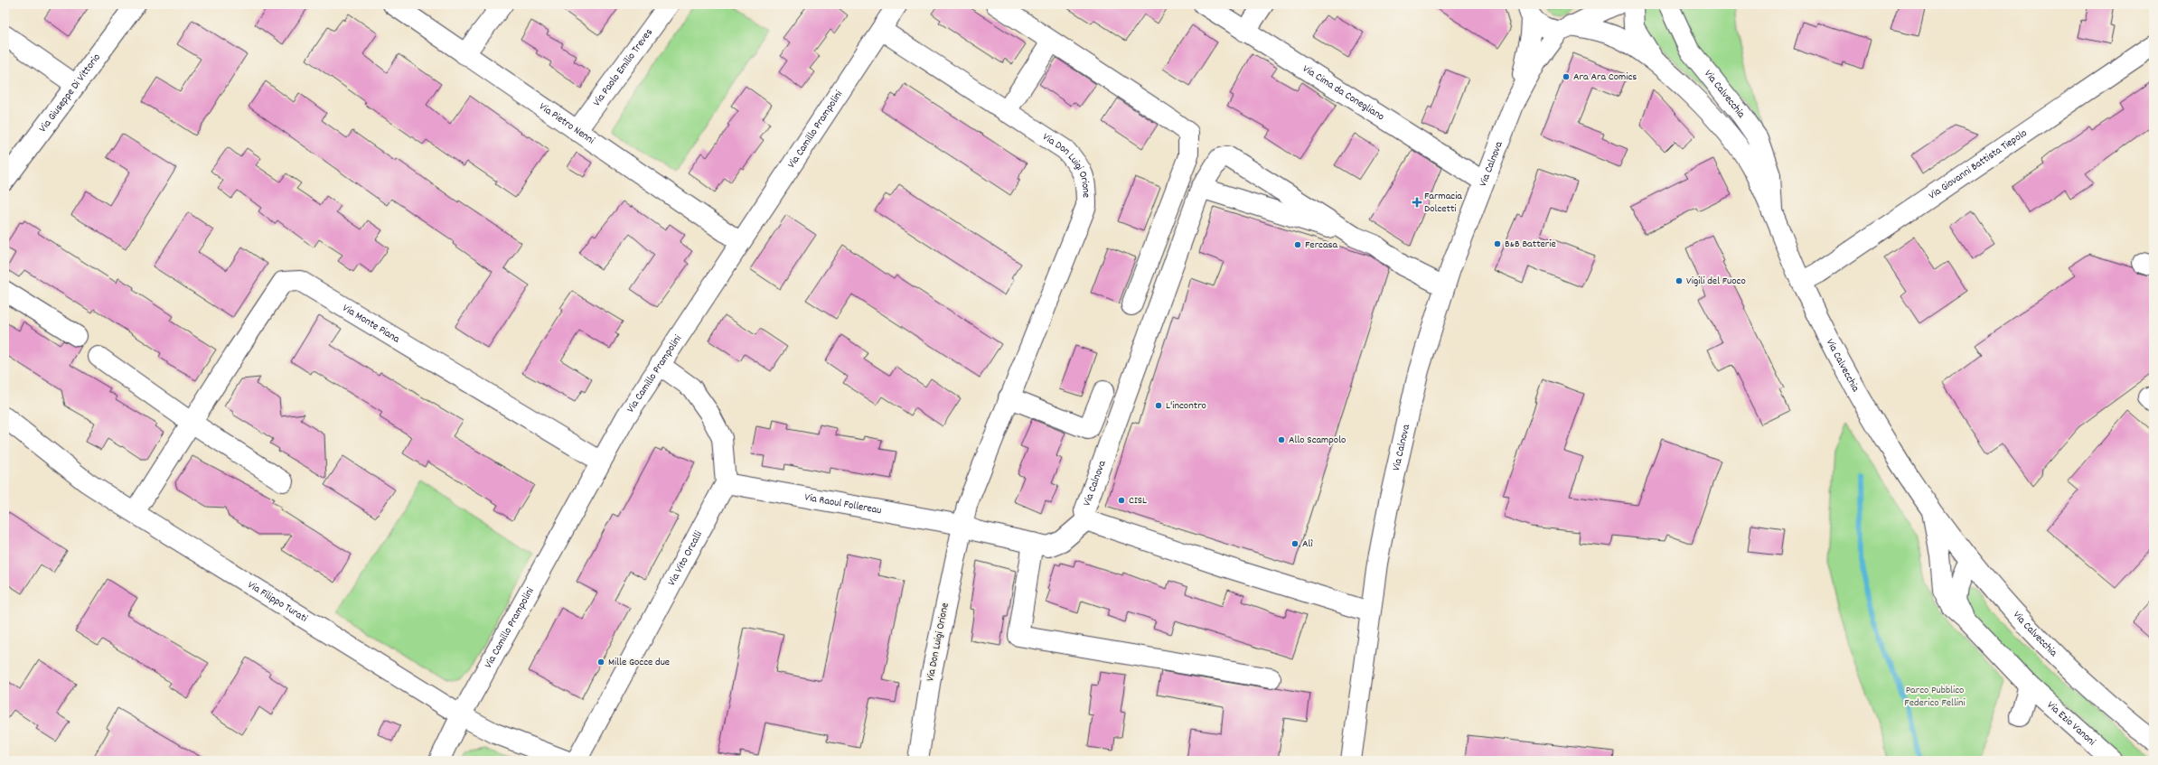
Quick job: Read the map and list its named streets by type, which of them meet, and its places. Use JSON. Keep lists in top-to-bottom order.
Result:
{
  "streets": {
    "street": [
      "Via Paolo Emilio Treves",
      "Via Giuseppe Di Vittorio",
      "Via Cima da Conegliano",
      "Via Calvecchia",
      "Via Pietro Nenni",
      "Via Camillo Prampolini",
      "Via Calnova",
      "Via Giovanni Battista Tiepolo",
      "Via Don Luigi Orione",
      "Via Monte Piana",
      "Via Raoul Follereau",
      "Via Vito Orcalli",
      "Via Filippo Turati",
      "Via Ezio Vanoni"
    ]
  },
  "crossings": [
    ["Via Paolo Emilio Treves", "Via Pietro Nenni"],
    ["Via Cima da Conegliano", "Via Calnova"],
    ["Via Calvecchia", "Via Calnova"],
    ["Via Calvecchia", "Via Giovanni Battista Tiepolo"],
    ["Via Calvecchia", "Via Ezio Vanoni"],
    ["Via Pietro Nenni", "Via Camillo Prampolini"],
    ["Via Camillo Prampolini", "Via Don Luigi Orione"],
    ["Via Camillo Prampolini", "Via Monte Piana"],
    ["Via Camillo Prampolini", "Via Filippo Turati"],
    ["Via Don Luigi Orione", "Via Raoul Follereau"],
    ["Via Monte Piana", "Via Filippo Turati"],
    ["Via Raoul Follereau", "Via Vito Orcalli"]
  ],
  "parks": ["Parco Pubblico Federico Fellini"],
  "places": {
    "other": [
      "Ara Ara Comics",
      "B&B Batterie",
      "Fercasa",
      "Vigili del Fuoco",
      "L'incontro",
      "Allo Scampolo",
      "CISL",
      "Alì",
      "Mille Gocce due"
    ],
    "health": ["Farmacia Dolcetti"]
  }
}
